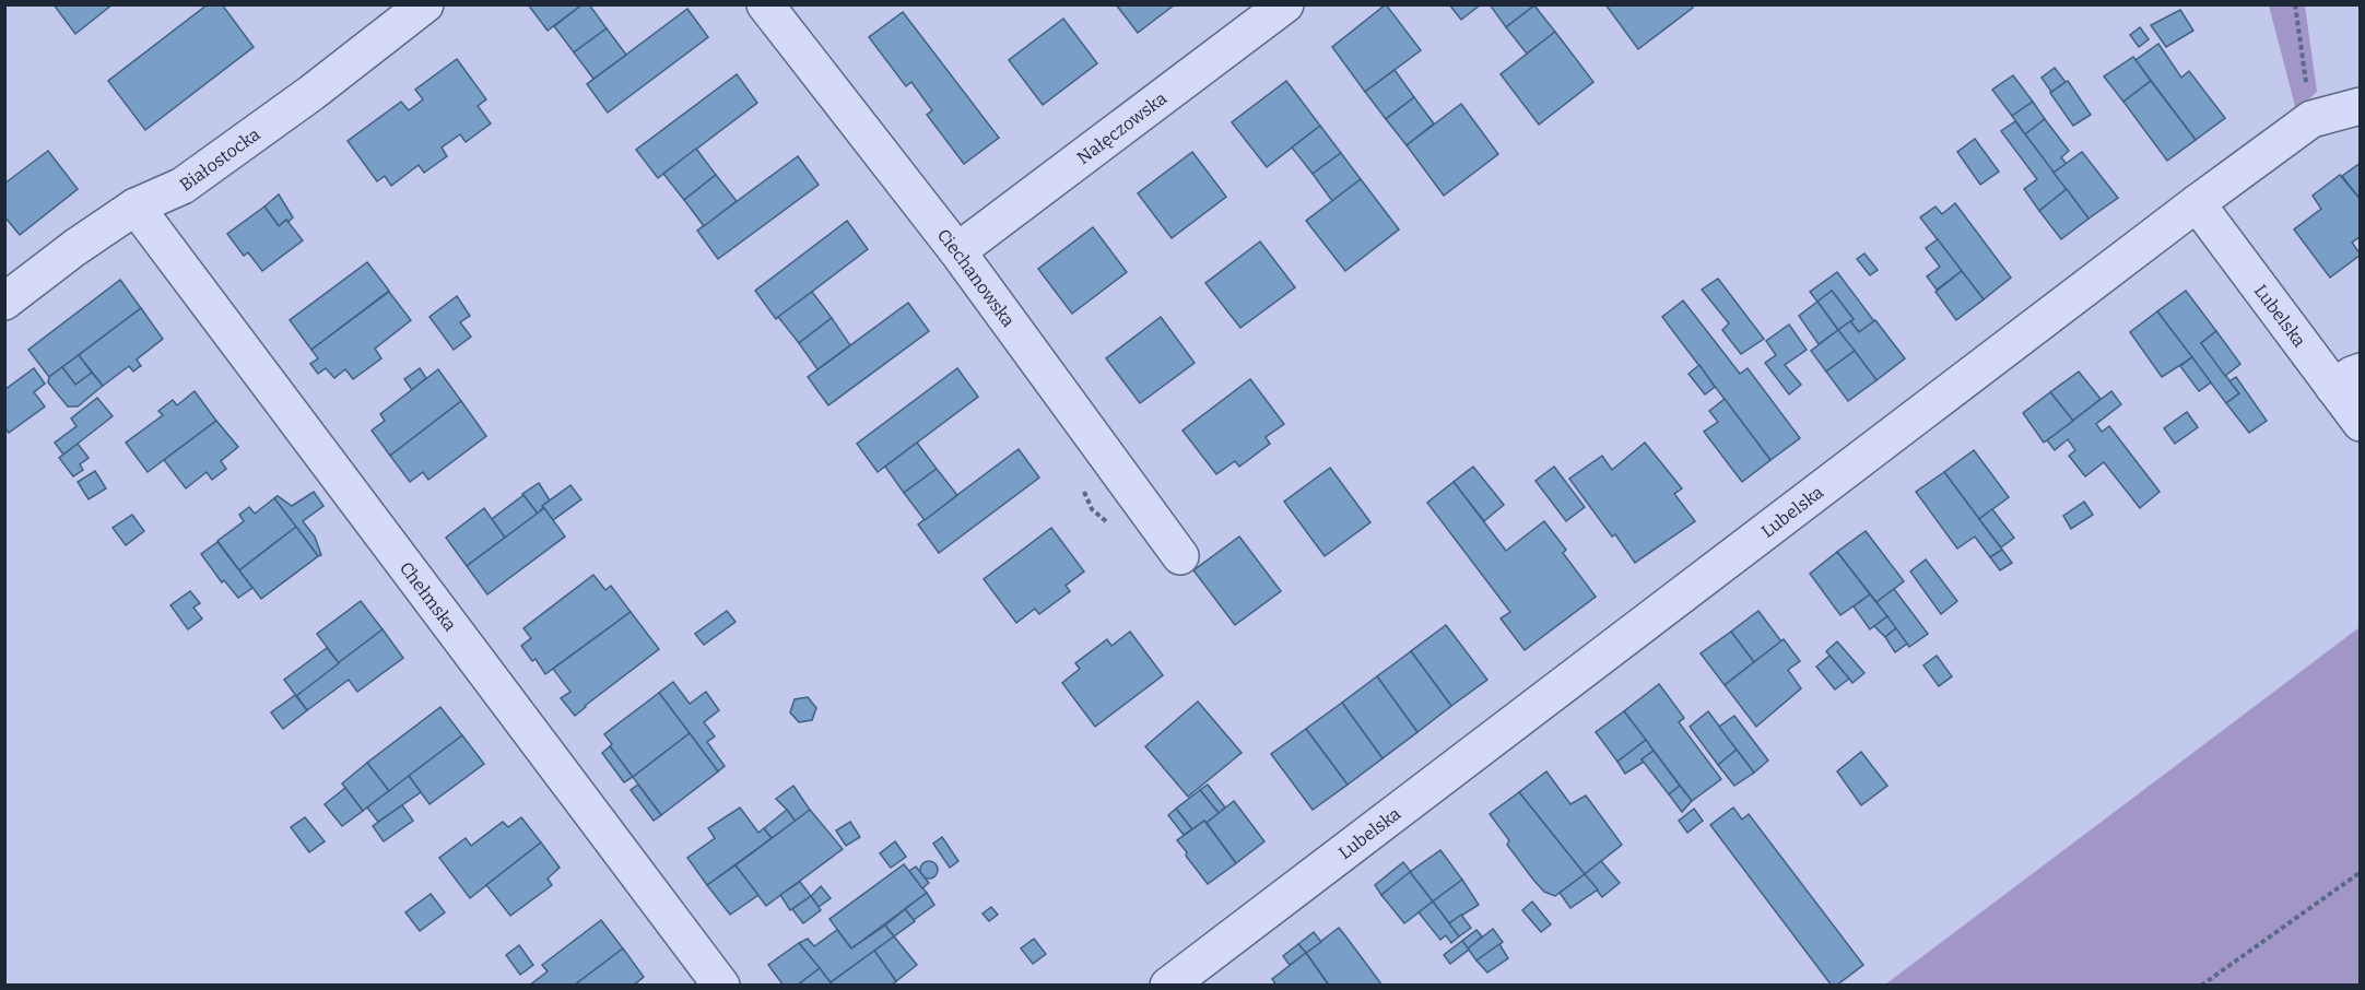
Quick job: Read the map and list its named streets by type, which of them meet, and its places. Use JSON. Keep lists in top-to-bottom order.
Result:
{
  "streets": {
    "street": [
      "Nałęczowska",
      "Białostocka",
      "Ciechanowska",
      "Lubelska",
      "Chełmska"
    ]
  },
  "crossings": [
    ["Nałęczowska", "Ciechanowska"],
    ["Białostocka", "Chełmska"]
  ]
}
